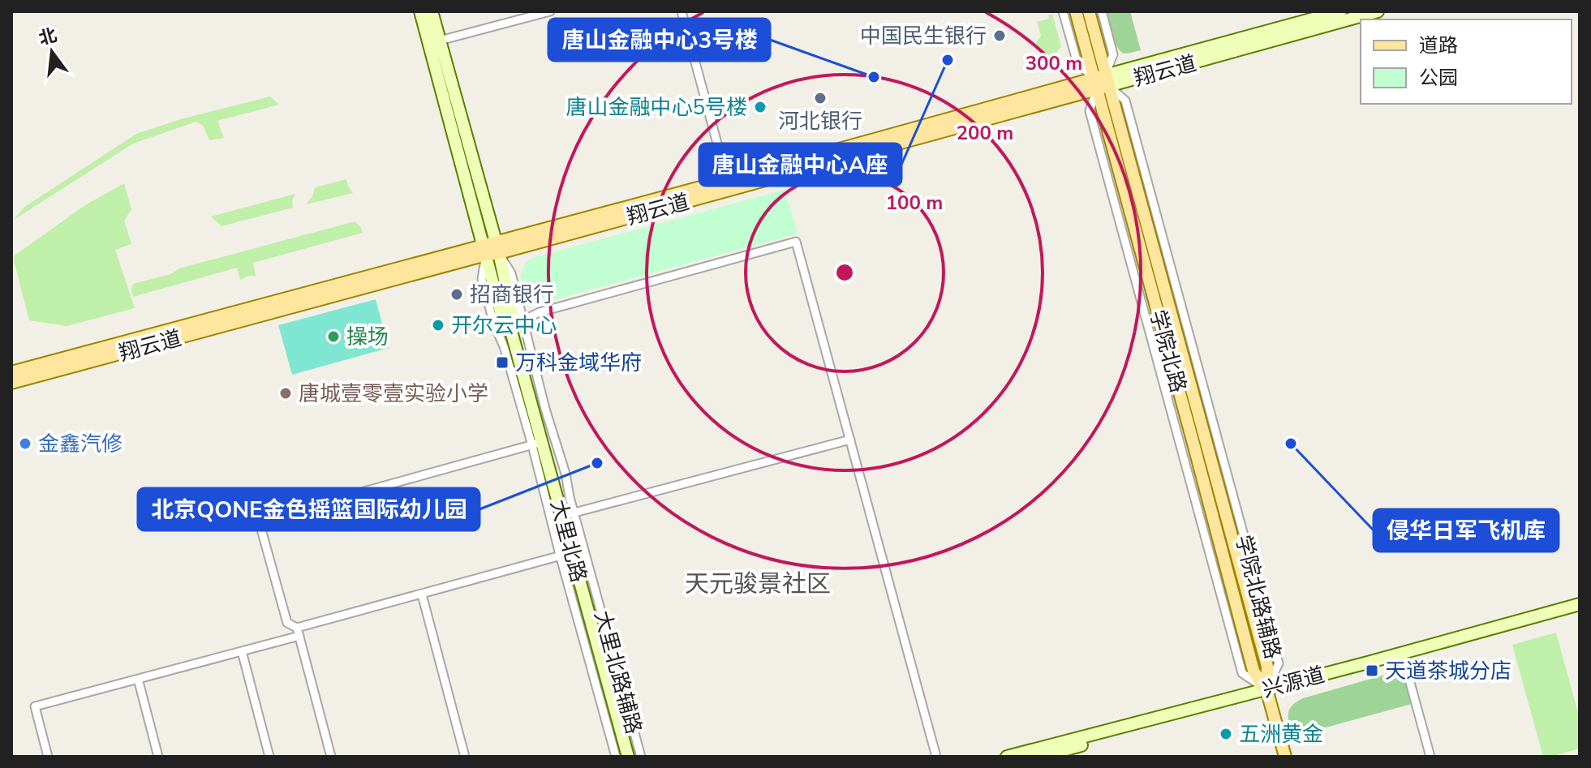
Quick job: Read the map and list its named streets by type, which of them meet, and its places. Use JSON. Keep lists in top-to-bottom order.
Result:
{
  "streets": {
    "main road": [
      "翔云道",
      "学院北路",
      "大里北路",
      "兴源道"
    ],
    "street": ["学院北路辅路", "大里北路辅路"]
  },
  "crossings": [
    ["翔云道", "学院北路"],
    ["翔云道", "大里北路"],
    ["翔云道", "学院北路辅路"],
    ["翔云道", "大里北路辅路"],
    ["学院北路", "学院北路辅路"],
    ["学院北路", "兴源道"],
    ["大里北路", "大里北路辅路"],
    ["学院北路辅路", "兴源道"]
  ],
  "districts": ["天元骏景社区"],
  "places": {
    "other": [
      "中国民生银行",
      "唐山金融中心A座",
      "唐山金融中心3号楼",
      "河北银行",
      "唐山金融中心5号楼",
      "招商银行",
      "开尔云中心",
      "操场",
      "唐城壹零壹实验小学",
      "金鑫汽修",
      "侵华日军飞机库",
      "北京QONE金色摇篮国际幼儿园",
      "五洲黄金"
    ],
    "transit": ["万科金域华府", "天道茶城分店"]
  },
  "legend": ["道路", "公园"],
  "north": "top",
  "rings": ["300 m", "200 m", "100 m"]
}
